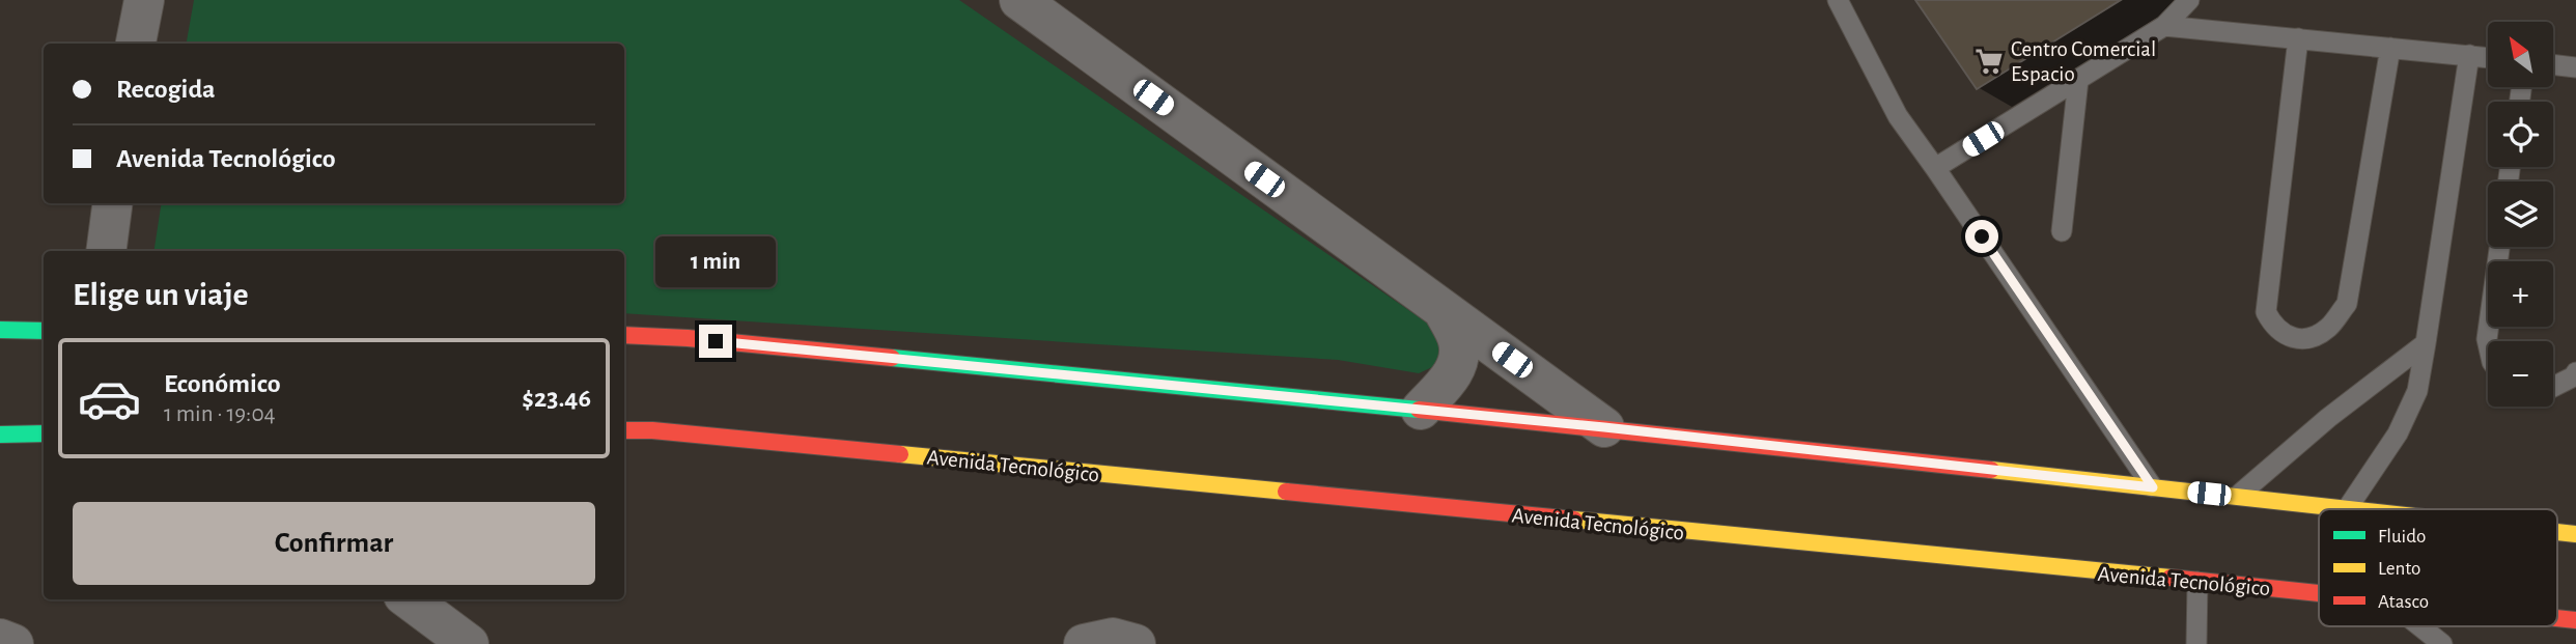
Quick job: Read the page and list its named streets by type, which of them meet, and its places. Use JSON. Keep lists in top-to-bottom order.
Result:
{
  "streets": {
    "main road": ["Avenida Tecnológico"]
  },
  "places": {
    "supermarket": ["Centro Comercial Espacio"]
  },
  "legend": ["Fluido", "Lento", "Atasco"],
  "north": "top left",
  "page": {
    "map_buttons": ["+", "−"],
    "banner": ["Recogida", "Avenida Tecnológico"],
    "bubble": "1 min",
    "heading": "Elige un viaje",
    "list": [
      {
        "name": "Económico",
        "note": "1 min · 19:04",
        "value": "$23.46"
      }
    ],
    "buttons": "Confirmar"
  }
}
